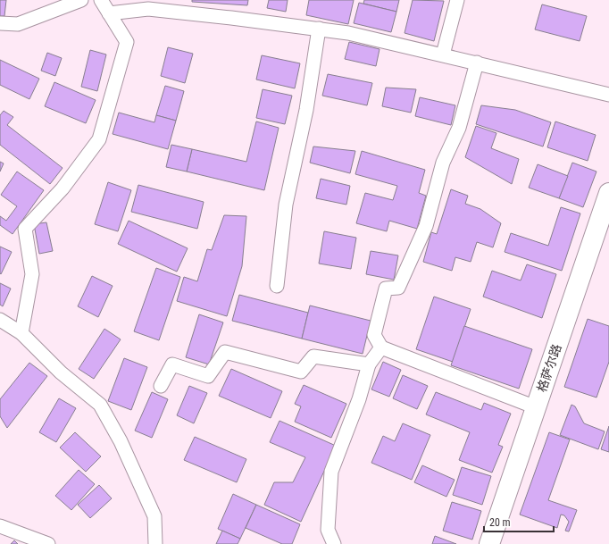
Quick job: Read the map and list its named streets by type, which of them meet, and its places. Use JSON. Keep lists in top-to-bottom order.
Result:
{
  "streets": {
    "street": ["格萨尔路"]
  },
  "scale_bar": "20 m"
}
